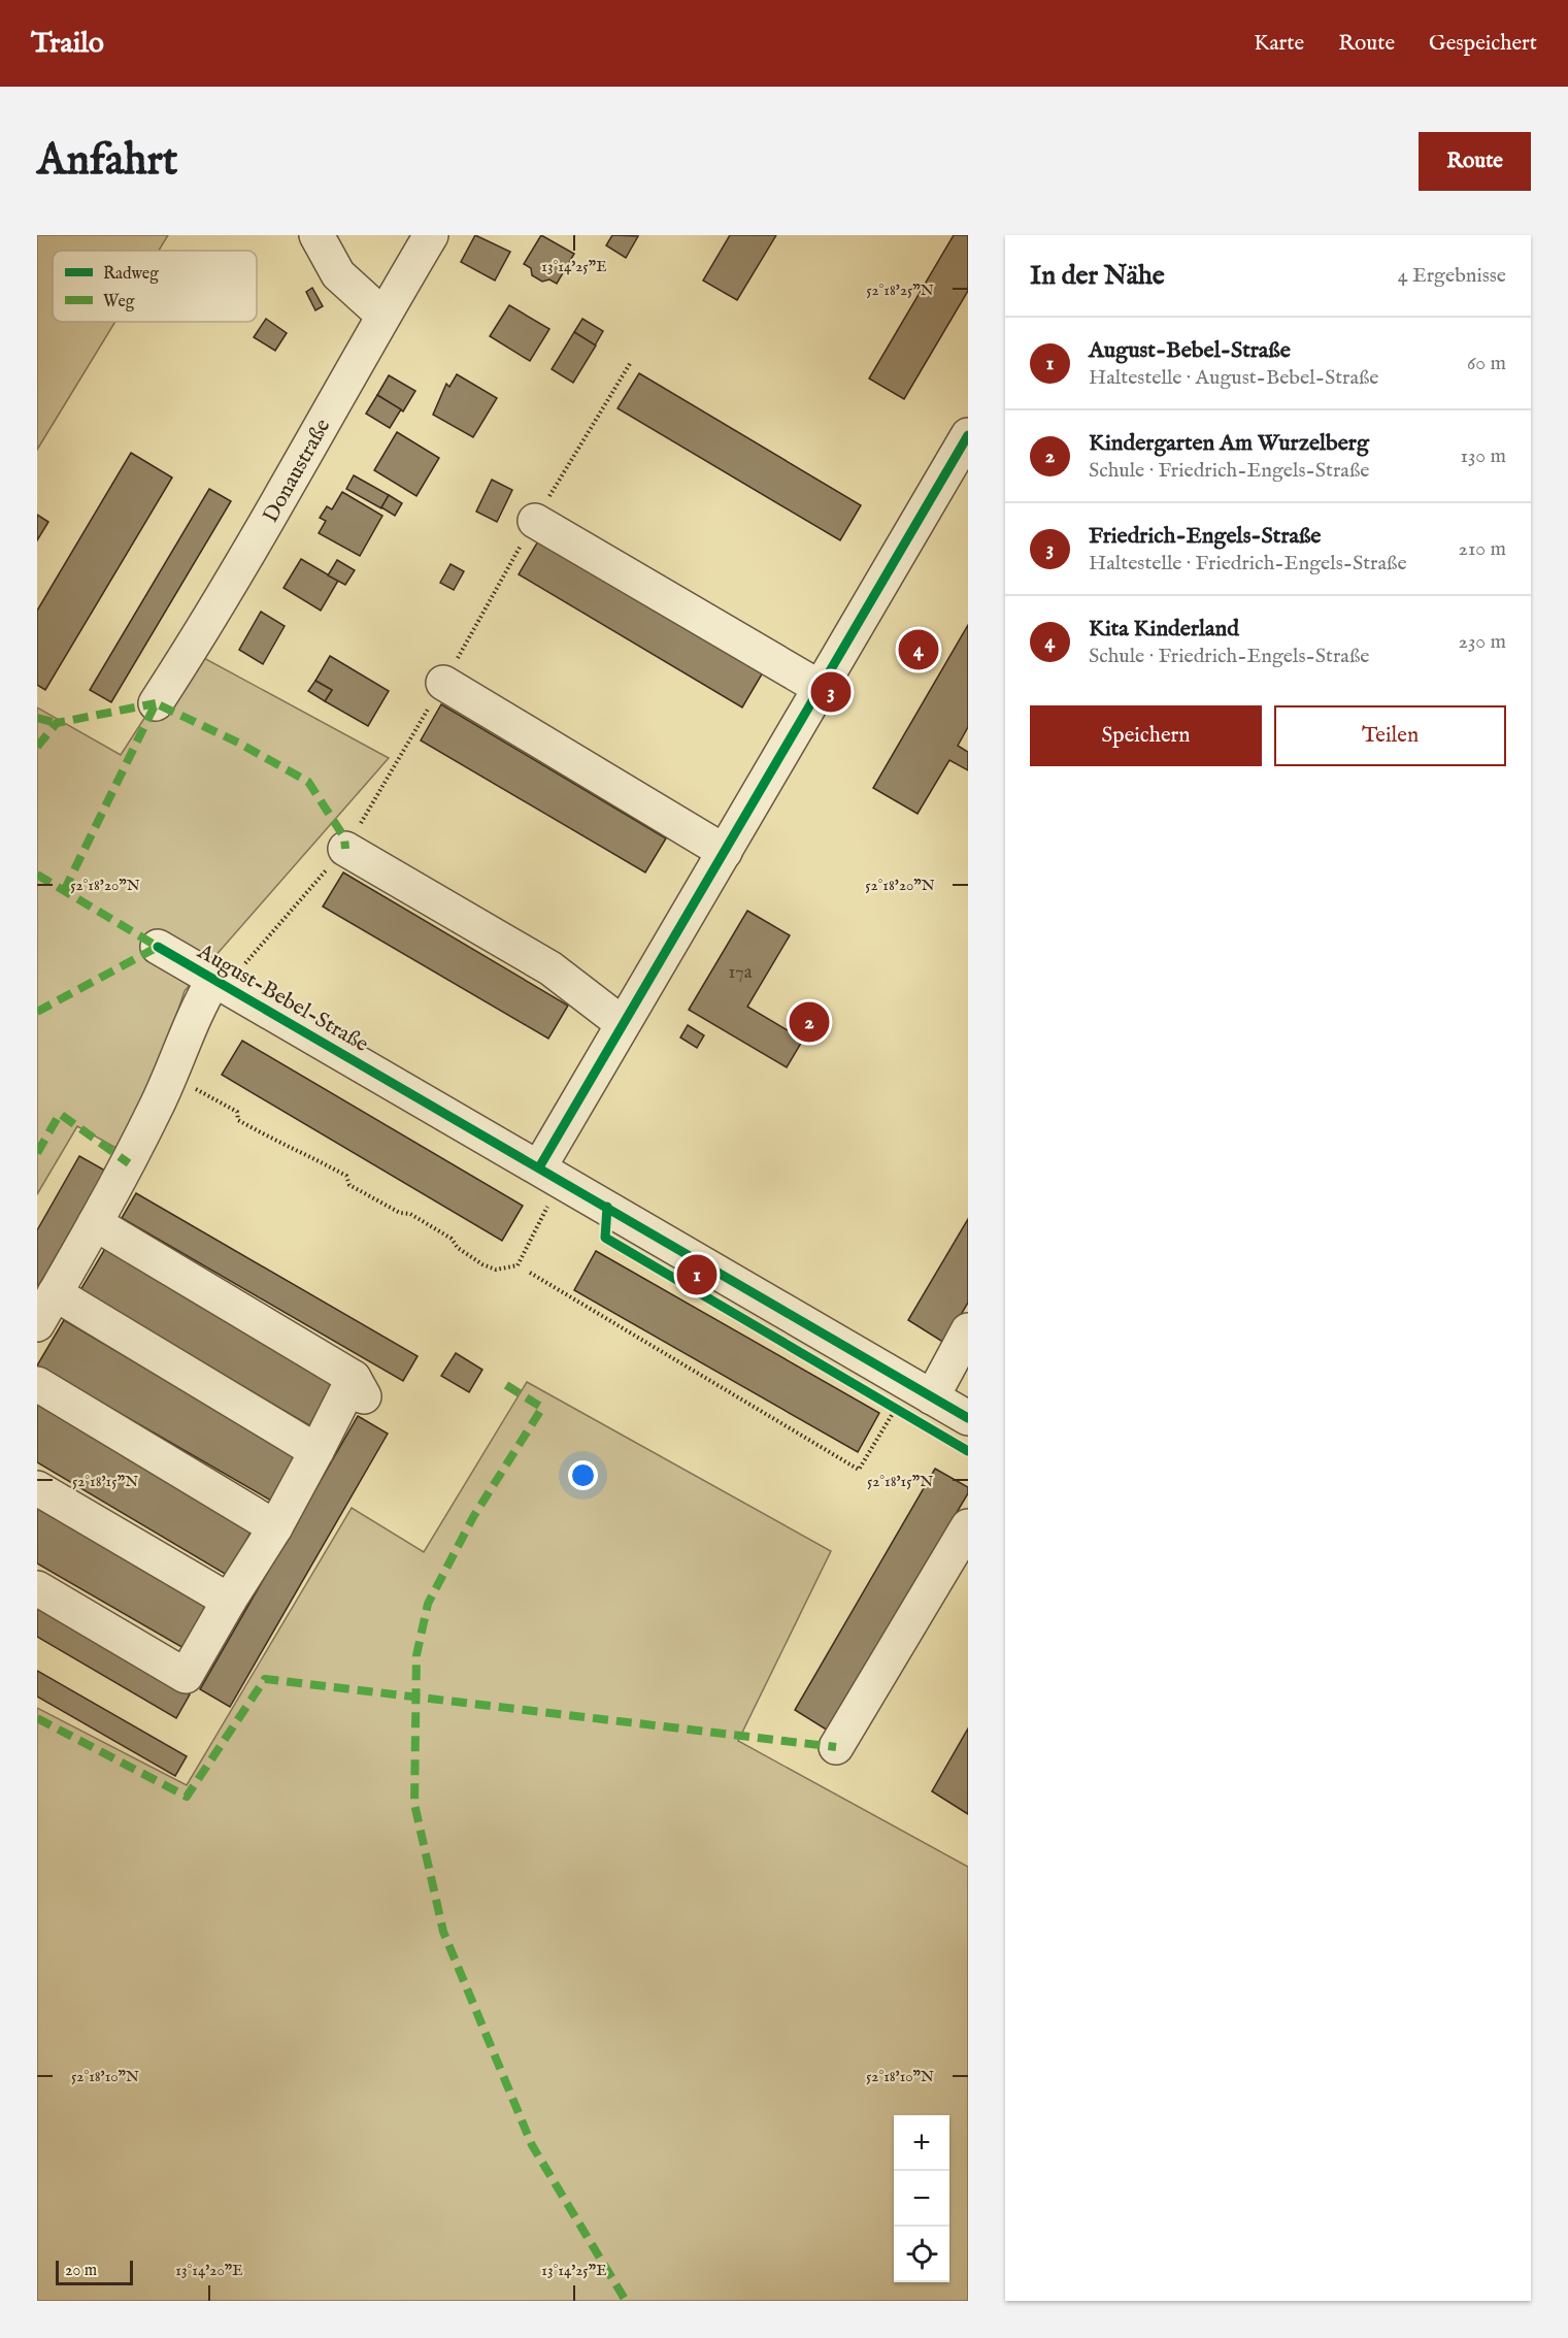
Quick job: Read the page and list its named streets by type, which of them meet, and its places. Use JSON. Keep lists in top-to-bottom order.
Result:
{
  "streets": {
    "street": ["Donaustraße", "August-Bebel-Straße"]
  },
  "house_numbers": ["17a"],
  "legend": ["Radweg", "Weg"],
  "scale_bar": "20 m",
  "page": {
    "header": "Trailo",
    "nav": ["Karte", "Route", "Gespeichert"],
    "buttons": [
      "Route",
      ["Speichern", "Teilen"]
    ],
    "title": "Anfahrt",
    "heading": ["In der Nähe", "4 Ergebnisse"],
    "list": [
      {
        "mark": "1",
        "name": "August-Bebel-Straße",
        "note": "Haltestelle · August-Bebel-Straße",
        "value": "60 m"
      },
      {
        "mark": "2",
        "name": "Kindergarten Am Wurzelberg",
        "note": "Schule · Friedrich-Engels-Straße",
        "value": "130 m"
      },
      {
        "mark": "3",
        "name": "Friedrich-Engels-Straße",
        "note": "Haltestelle · Friedrich-Engels-Straße",
        "value": "210 m"
      },
      {
        "mark": "4",
        "name": "Kita Kinderland",
        "note": "Schule · Friedrich-Engels-Straße",
        "value": "230 m"
      }
    ],
    "pins": [
      "4",
      "3",
      "2",
      "1"
    ],
    "map_buttons": ["+", "−"],
    "scale": "20 m"
  },
  "coordinates": [
    "13°14'25\"E",
    "52°18'25\"N",
    "52°18'20\"N",
    "52°18'15\"N",
    "52°18'10\"N",
    "13°14'20\"E"
  ]
}
